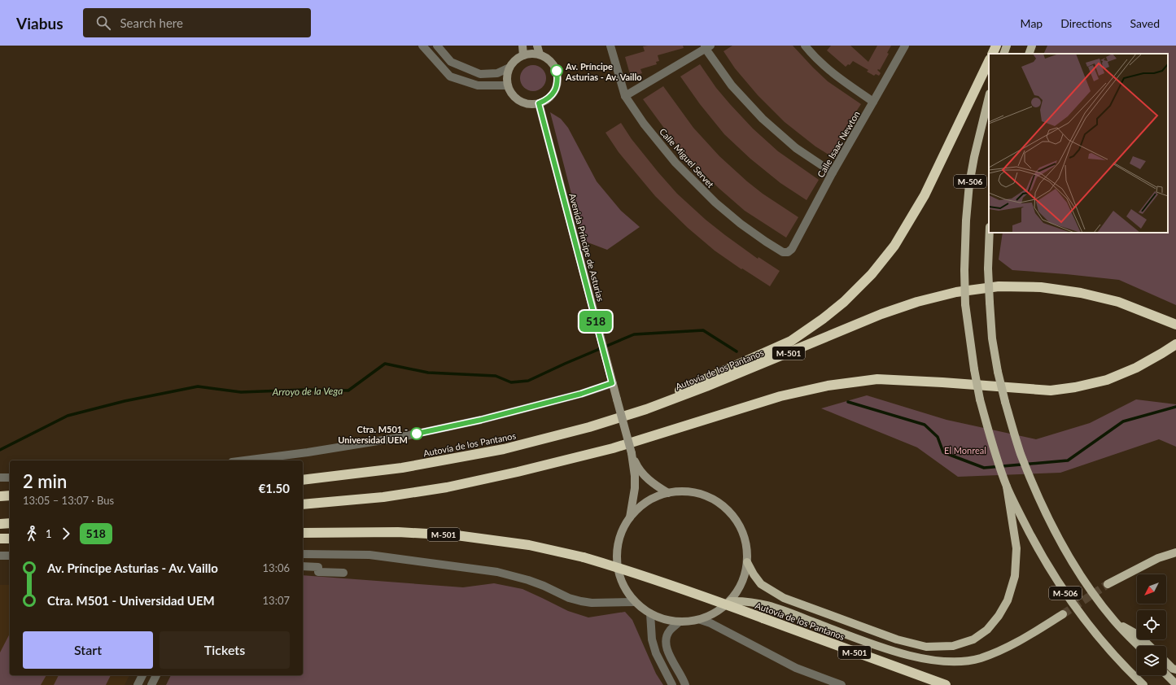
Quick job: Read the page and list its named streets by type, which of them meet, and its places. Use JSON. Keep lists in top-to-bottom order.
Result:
{
  "streets": {
    "highway": ["M-501", "Autovía de los Pantanos"],
    "main road": ["M-506"],
    "street": ["Calle Isaac Newton", "Calle Miguel Servet", "Avenida Príncipe de Asturias"]
  },
  "crossings": [
    ["Calle Isaac Newton", "Calle Miguel Servet"]
  ],
  "water": ["Arroyo de la Vega"],
  "parks": ["El Monreal"],
  "places": ["Av. Príncipe Asturias - Av. Vaillo", "Ctra. M501 - Universidad UEM"],
  "lines": ["bus line 518"],
  "north": "bottom left",
  "page": {
    "header": "Viabus",
    "search": "Search here",
    "nav": ["Map", "Directions", "Saved"],
    "on_map": "518",
    "heading": ["2 min", "13:05 – 13:07 · Bus", "€1.50"],
    "legs": ["1", "518"],
    "list": [
      {
        "name": "Av. Príncipe Asturias - Av. Vaillo",
        "value": "13:06"
      },
      {
        "name": "Ctra. M501 - Universidad UEM",
        "value": "13:07"
      }
    ],
    "buttons": ["Start", "Tickets"]
  }
}
